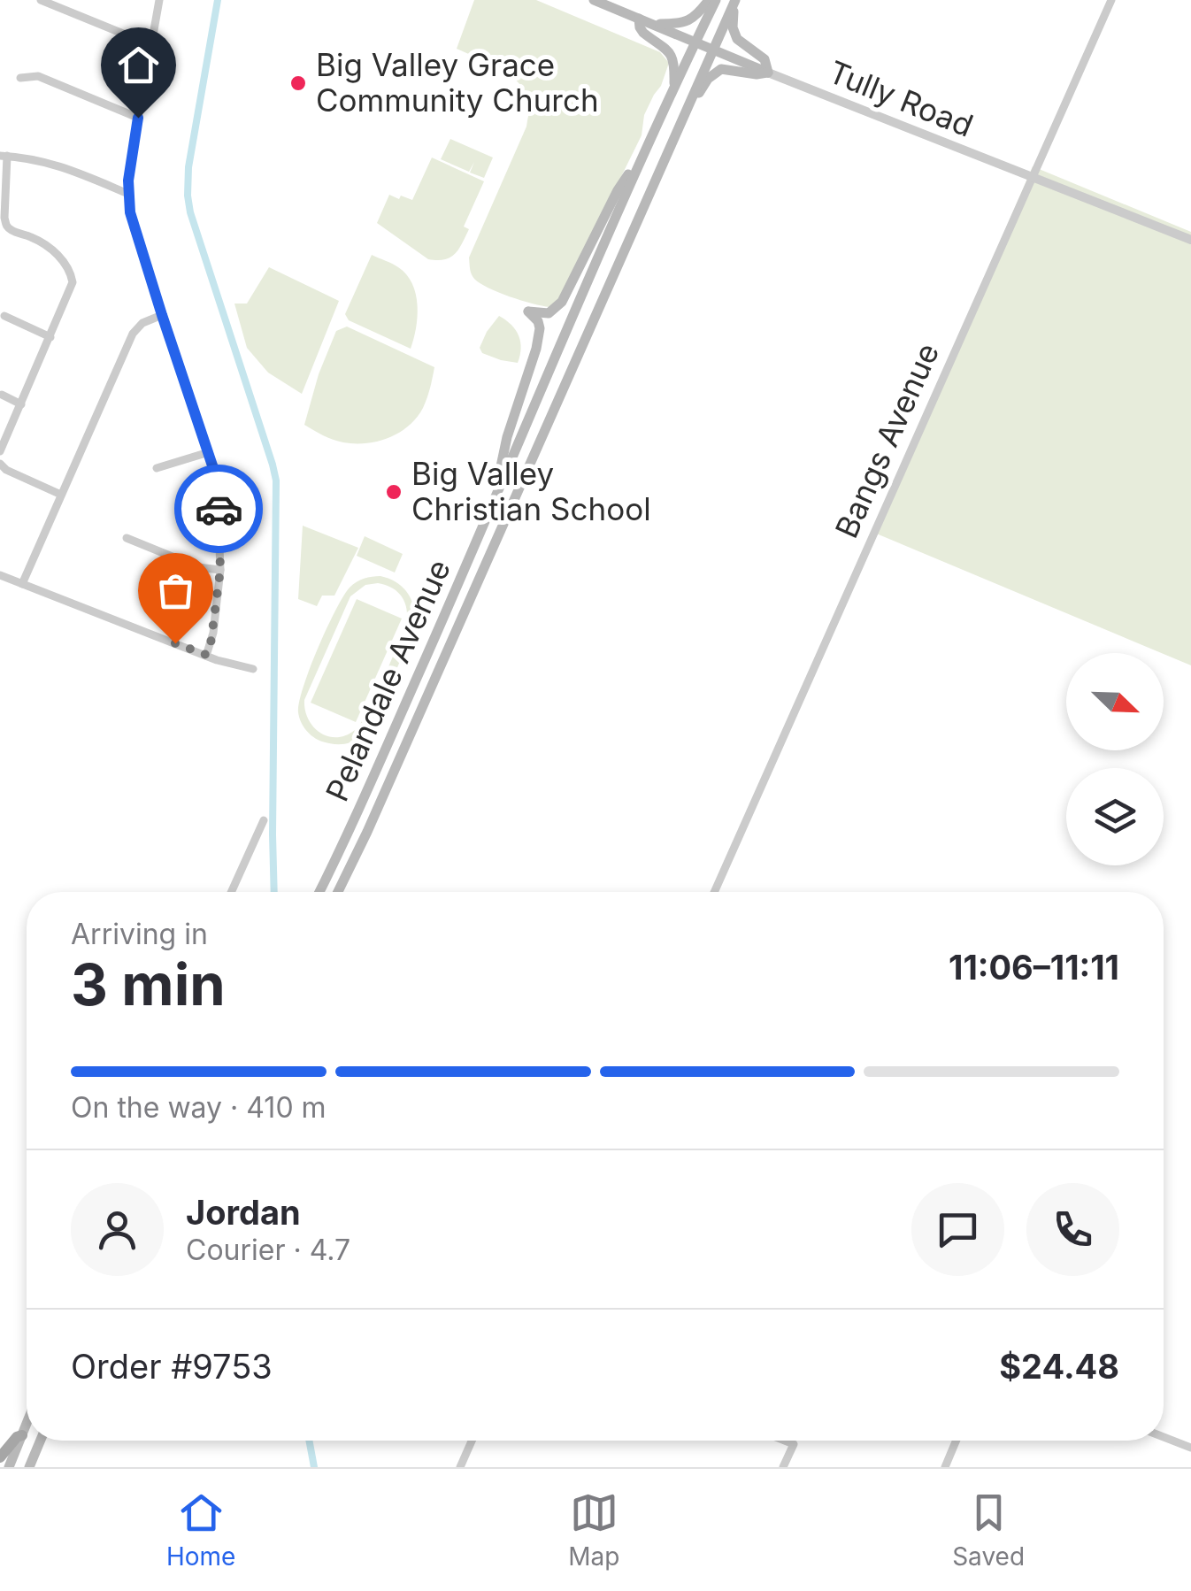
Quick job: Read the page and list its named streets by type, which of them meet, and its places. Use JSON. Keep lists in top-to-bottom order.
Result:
{
  "streets": {
    "main road": ["Tully Road", "Pelandale Avenue"],
    "street": ["Bangs Avenue"]
  },
  "crossings": [
    ["Tully Road", "Bangs Avenue"],
    ["Tully Road", "Pelandale Avenue"]
  ],
  "places": ["Big Valley Grace Community Church", "Big Valley Christian School"],
  "north": "bottom right",
  "page": {
    "heading": ["3 min", "Arriving in", "11:06–11:11"],
    "panel": [
      "Jordan",
      "Courier · 4.7",
      "Order #9753",
      "$24.48"
    ],
    "bar": "On the way · 410 m",
    "tabs": ["Home", "Map", "Saved"]
  }
}
